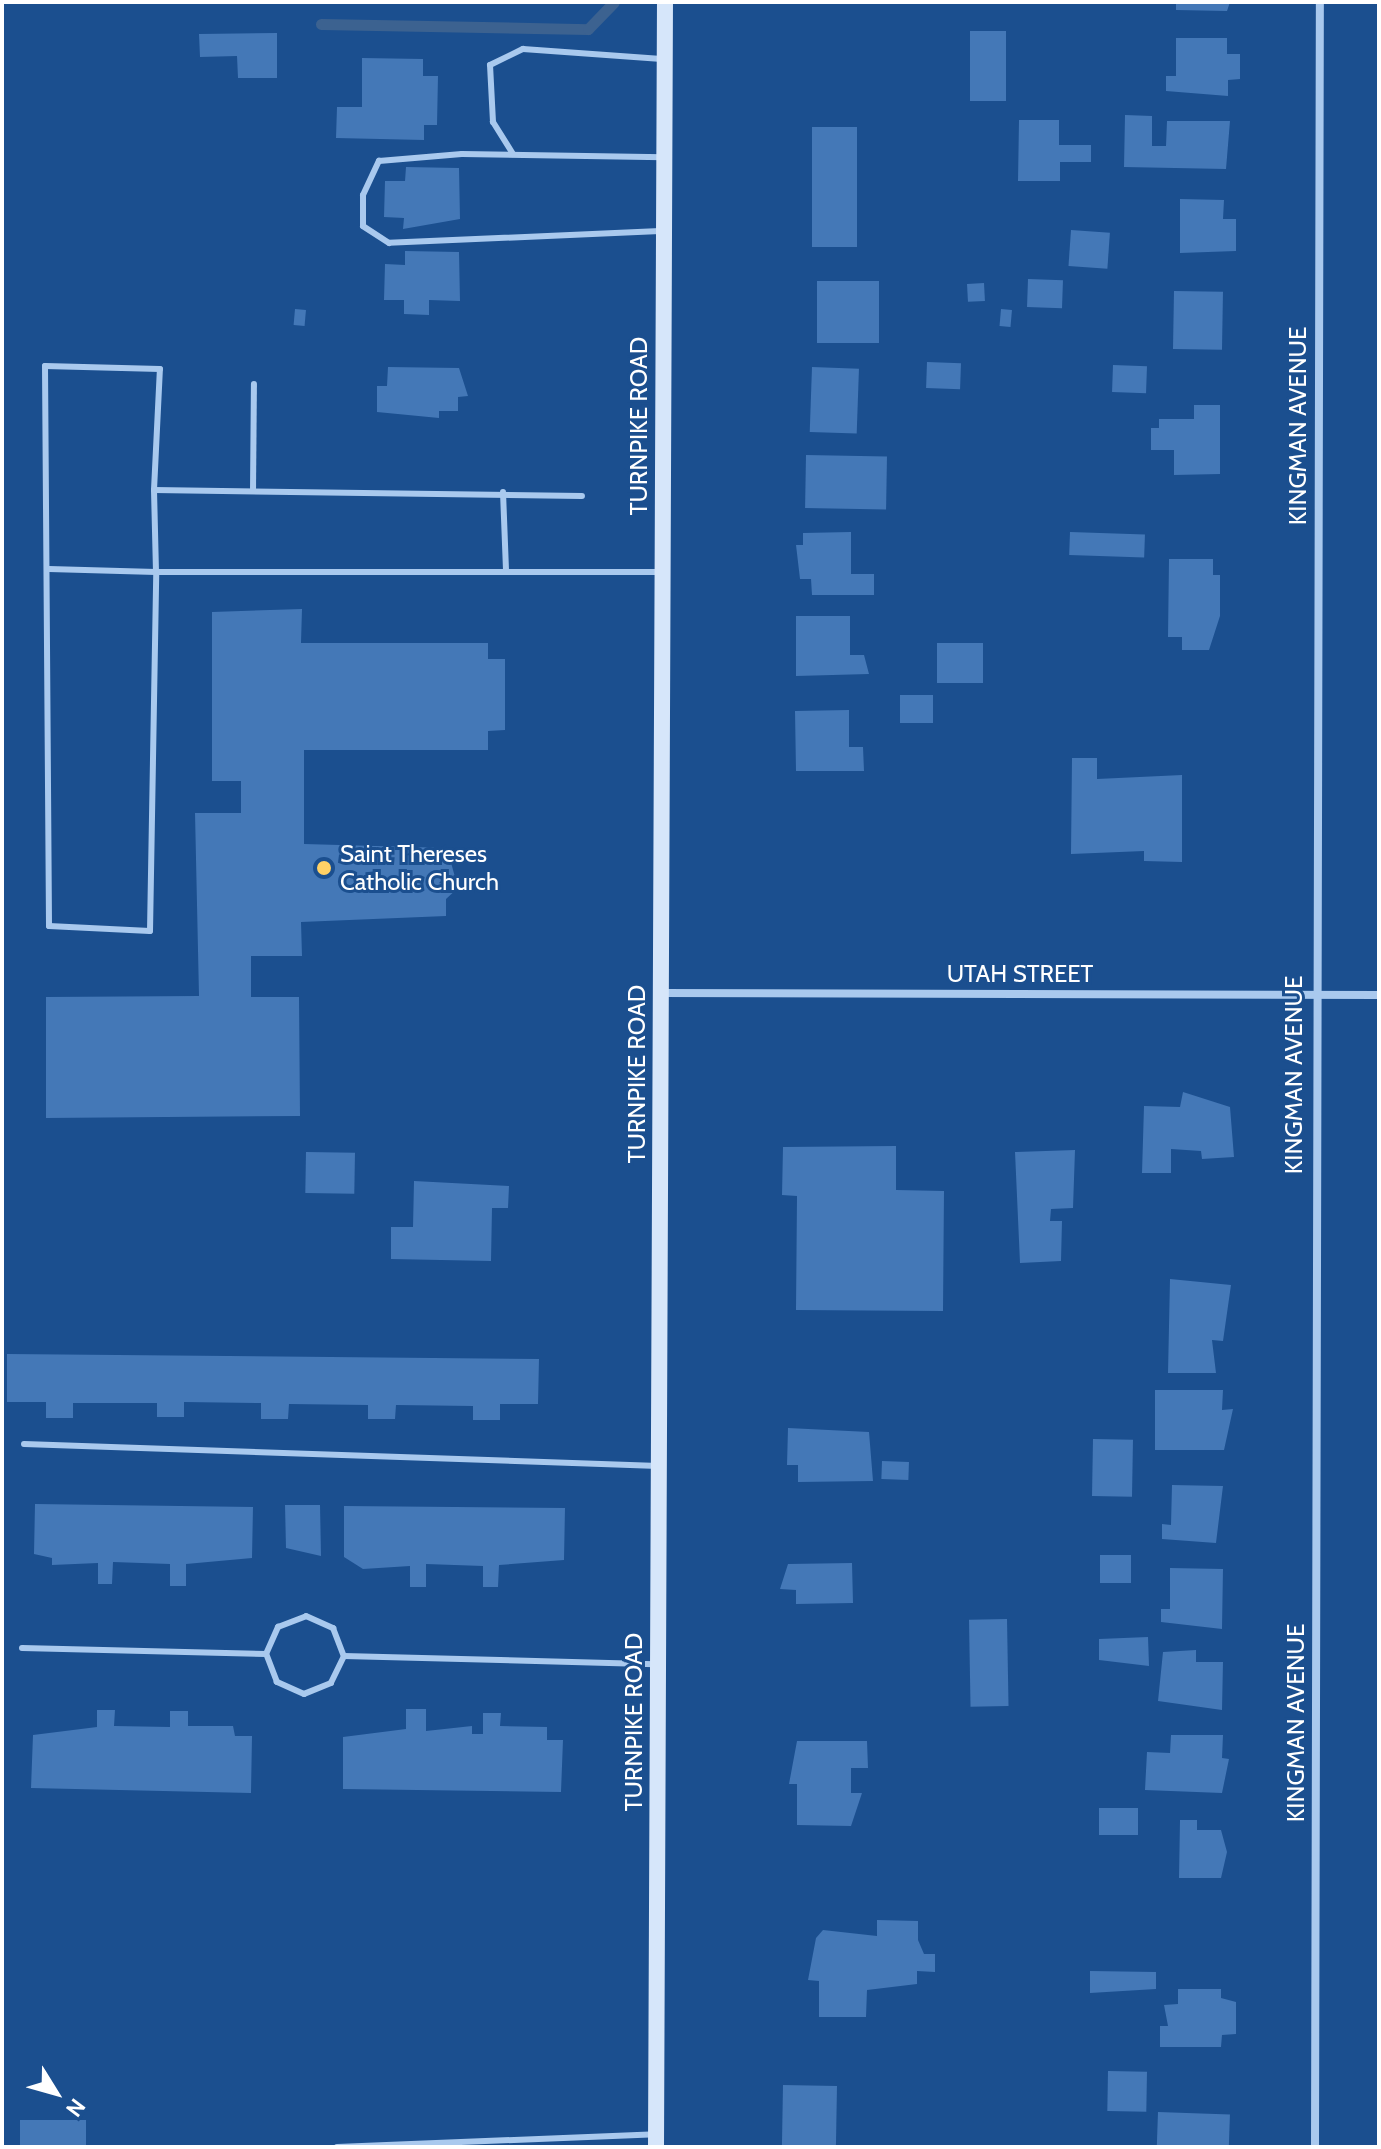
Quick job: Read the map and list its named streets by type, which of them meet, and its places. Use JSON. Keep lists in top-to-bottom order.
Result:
{
  "streets": {
    "main road": ["TURNPIKE ROAD"],
    "street": ["KINGMAN AVENUE", "UTAH STREET"]
  },
  "crossings": [
    ["TURNPIKE ROAD", "UTAH STREET"],
    ["KINGMAN AVENUE", "UTAH STREET"]
  ],
  "places": ["Saint Thereses Catholic Church"],
  "north": "bottom right"
}
